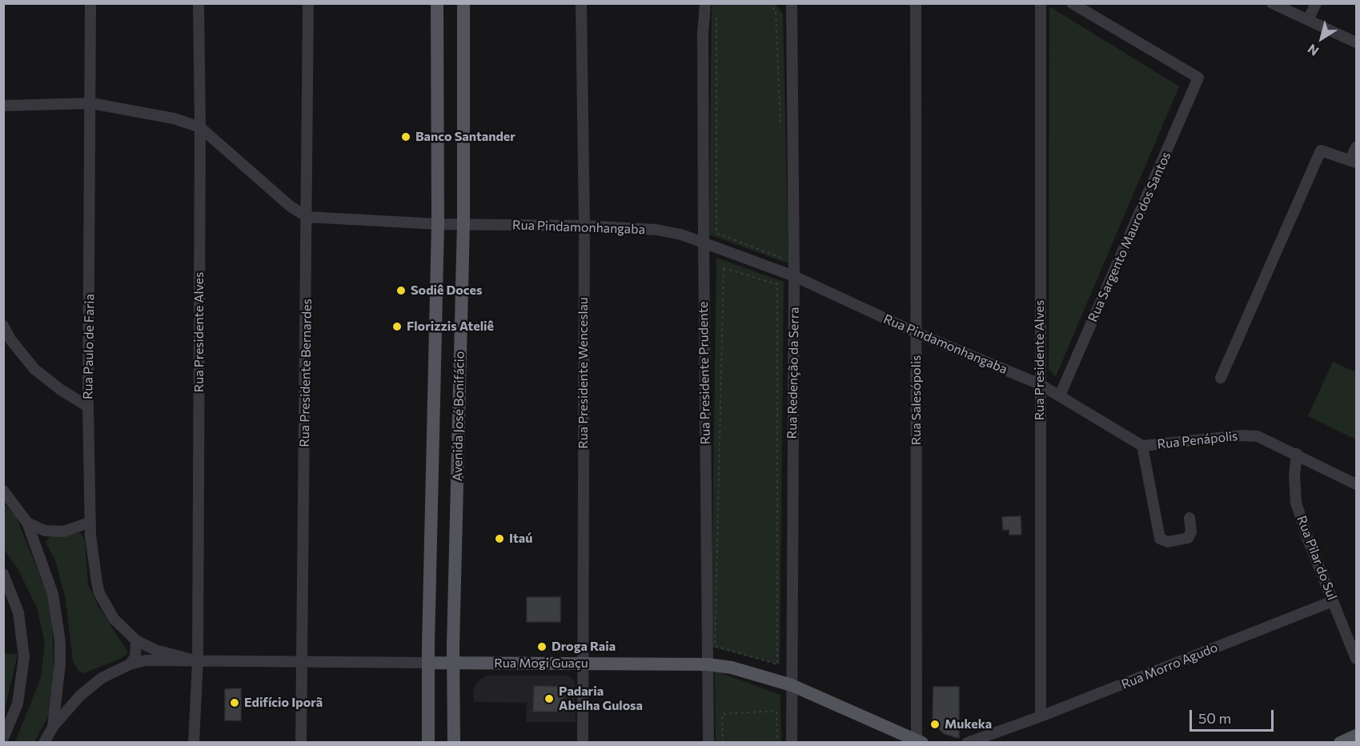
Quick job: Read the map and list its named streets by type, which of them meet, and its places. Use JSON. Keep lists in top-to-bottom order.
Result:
{
  "streets": {
    "main road": ["Avenida José Bonifácio", "Rua Mogi Guaçu"],
    "street": [
      "Rua Pindamonhangaba",
      "Rua Sargento Mauro dos Santos",
      "Rua Presidente Alves",
      "Rua Paulo de Faria",
      "Rua Presidente Bernardes",
      "Rua Presidente Wenceslau",
      "Rua Presidente Prudente",
      "Rua Redenção da Serra",
      "Rua Salesópolis",
      "Rua Penápolis",
      "Rua Pilar do Sul",
      "Rua Morro Agudo"
    ]
  },
  "crossings": [
    ["Rua Pindamonhangaba", "Rua Sargento Mauro dos Santos"],
    ["Rua Pindamonhangaba", "Rua Presidente Alves"],
    ["Rua Pindamonhangaba", "Rua Presidente Bernardes"],
    ["Rua Pindamonhangaba", "Rua Presidente Wenceslau"],
    ["Rua Pindamonhangaba", "Rua Presidente Prudente"],
    ["Rua Pindamonhangaba", "Rua Redenção da Serra"],
    ["Rua Pindamonhangaba", "Rua Salesópolis"],
    ["Rua Pindamonhangaba", "Avenida José Bonifácio"],
    ["Rua Pindamonhangaba", "Rua Penápolis"],
    ["Rua Presidente Alves", "Rua Paulo de Faria"],
    ["Rua Presidente Alves", "Rua Mogi Guaçu"],
    ["Rua Presidente Alves", "Rua Morro Agudo"],
    ["Rua Paulo de Faria", "Rua Mogi Guaçu"],
    ["Rua Presidente Bernardes", "Rua Mogi Guaçu"],
    ["Rua Presidente Wenceslau", "Rua Mogi Guaçu"],
    ["Rua Presidente Prudente", "Rua Mogi Guaçu"],
    ["Rua Redenção da Serra", "Rua Mogi Guaçu"],
    ["Rua Salesópolis", "Rua Mogi Guaçu"],
    ["Avenida José Bonifácio", "Rua Mogi Guaçu"],
    ["Rua Penápolis", "Rua Pilar do Sul"],
    ["Rua Pilar do Sul", "Rua Morro Agudo"]
  ],
  "places": [
    "Banco Santander",
    "Sodiê Doces",
    "Florizzis Ateliê",
    "Itaú",
    "Droga Raia",
    "Padaria Abelha Gulosa",
    "Edifício Iporã",
    "Mukeka"
  ],
  "scale_bar": "50 m",
  "north": "bottom left"
}
